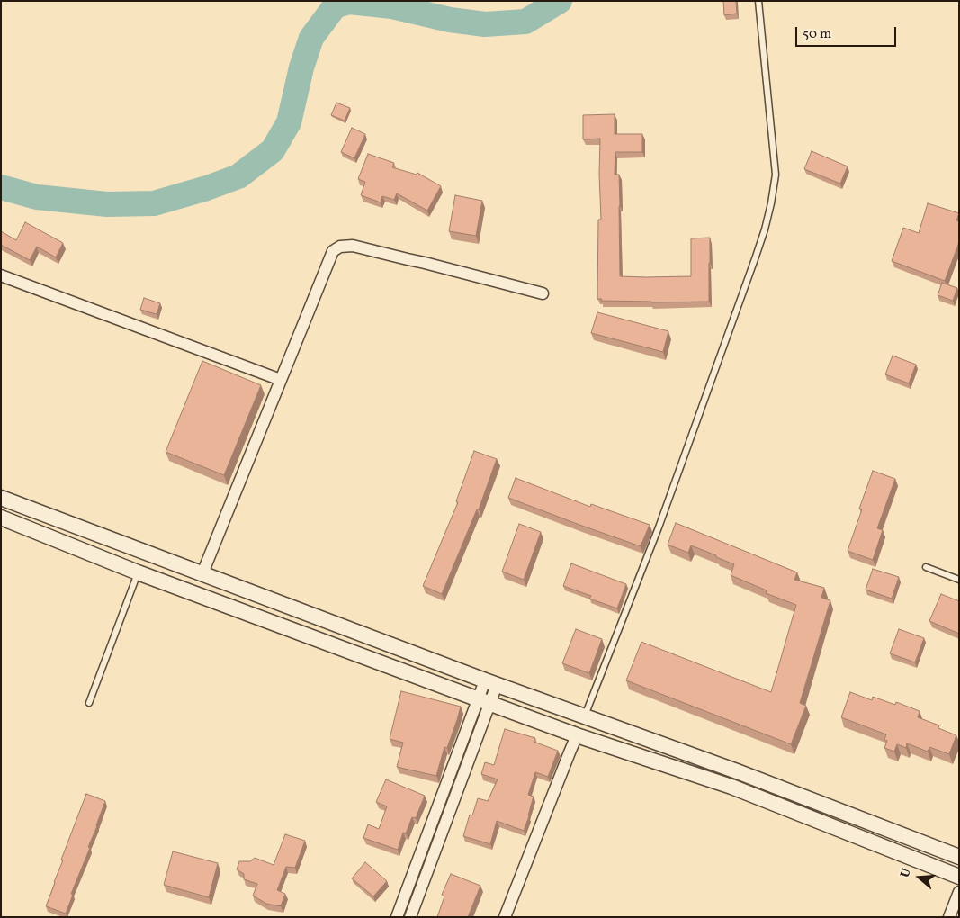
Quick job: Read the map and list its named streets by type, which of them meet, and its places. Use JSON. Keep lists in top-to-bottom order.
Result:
{
  "scale_bar": "50 m",
  "north": "left"
}
